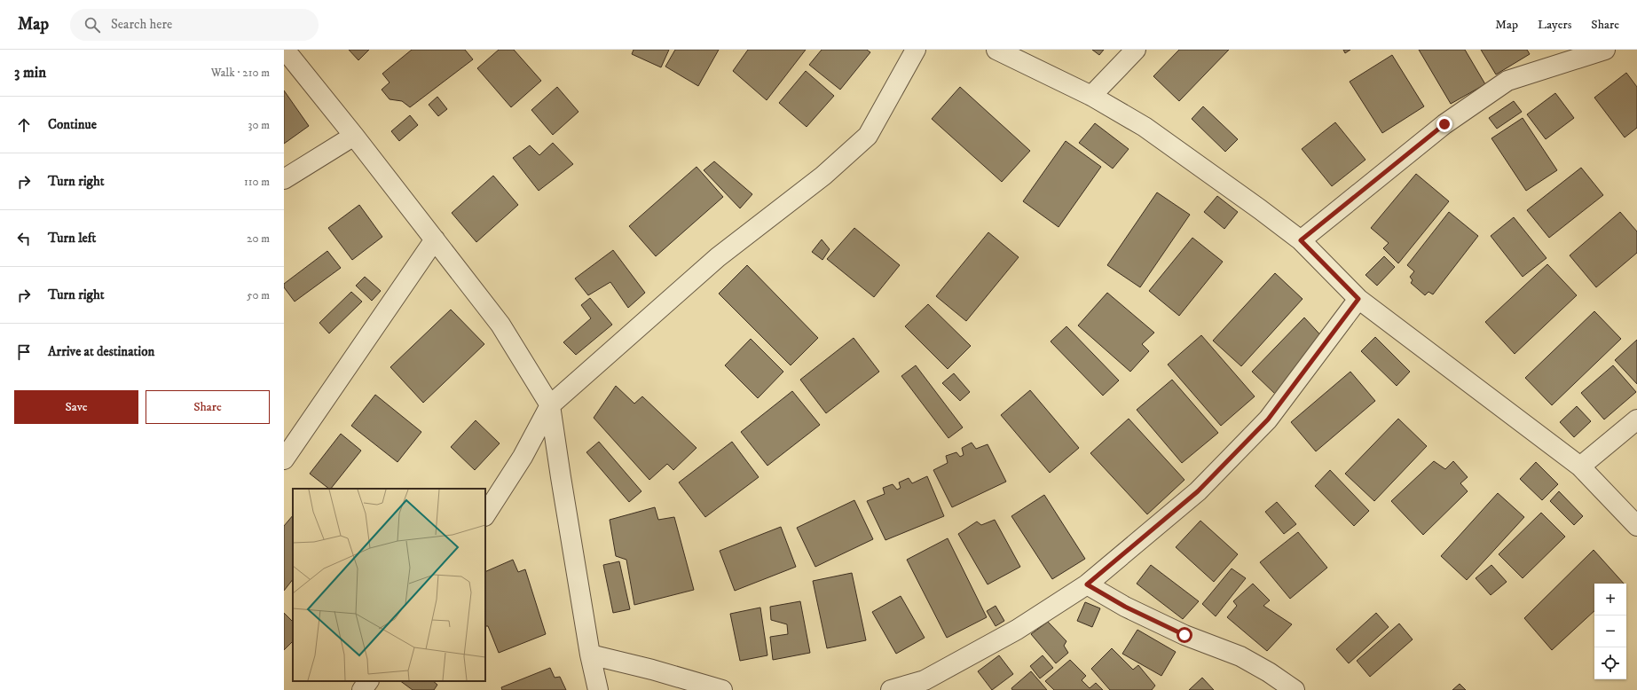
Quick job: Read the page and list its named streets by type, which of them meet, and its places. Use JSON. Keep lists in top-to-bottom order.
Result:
{
  "page": {
    "header": "Map",
    "search": "Search here",
    "nav": ["Map", "Layers", "Share"],
    "heading": ["3 min", "Walk · 210 m"],
    "list": [
      ["Continue", "30 m"],
      ["Turn right", "110 m"],
      ["Turn left", "20 m"],
      ["Turn right", "50 m"],
      "Arrive at destination"
    ],
    "buttons": ["Save", "Share"],
    "map_buttons": ["+", "−"]
  }
}
